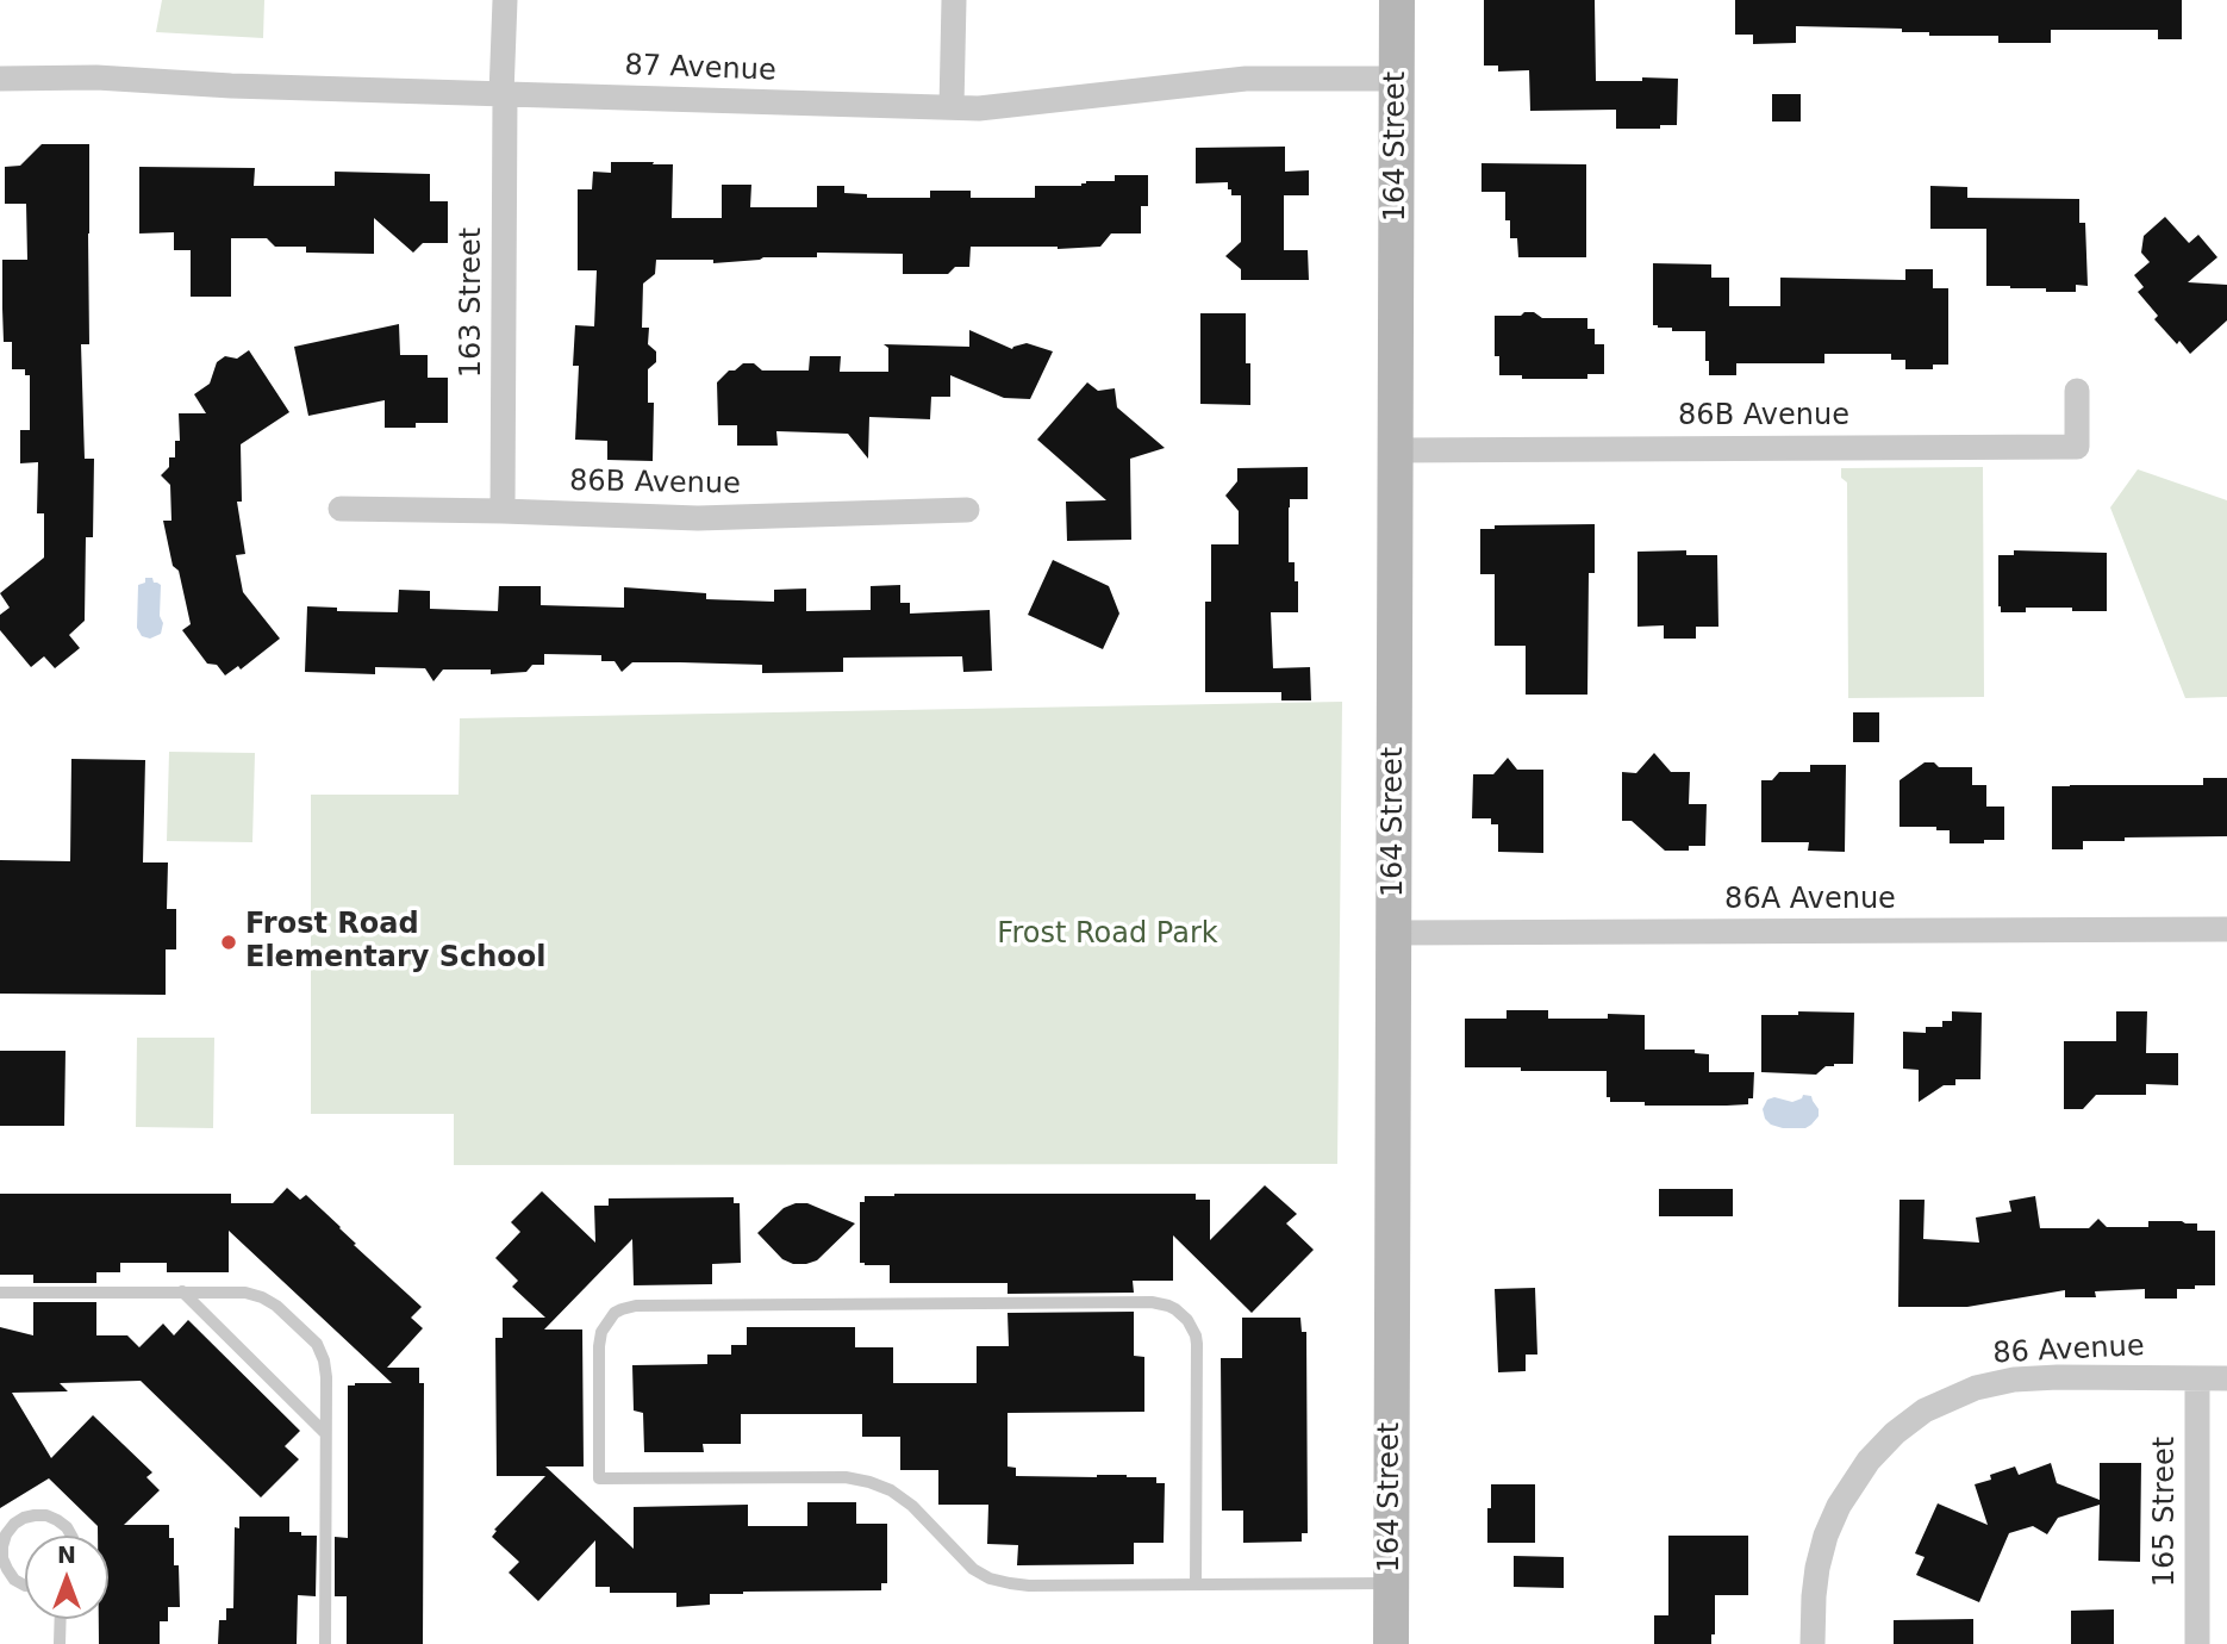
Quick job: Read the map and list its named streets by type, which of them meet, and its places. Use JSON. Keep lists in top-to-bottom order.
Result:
{
  "streets": {
    "street": [
      "87 Avenue",
      "164 Street",
      "163 Street",
      "86B Avenue",
      "86A Avenue",
      "86 Avenue",
      "165 Street"
    ]
  },
  "crossings": [
    ["87 Avenue", "164 Street"],
    ["87 Avenue", "163 Street"],
    ["164 Street", "86B Avenue"],
    ["164 Street", "86A Avenue"],
    ["163 Street", "86B Avenue"],
    ["86 Avenue", "165 Street"]
  ],
  "parks": ["Frost Road Park"],
  "places": ["Frost Road Elementary School"],
  "north": "top"
}
